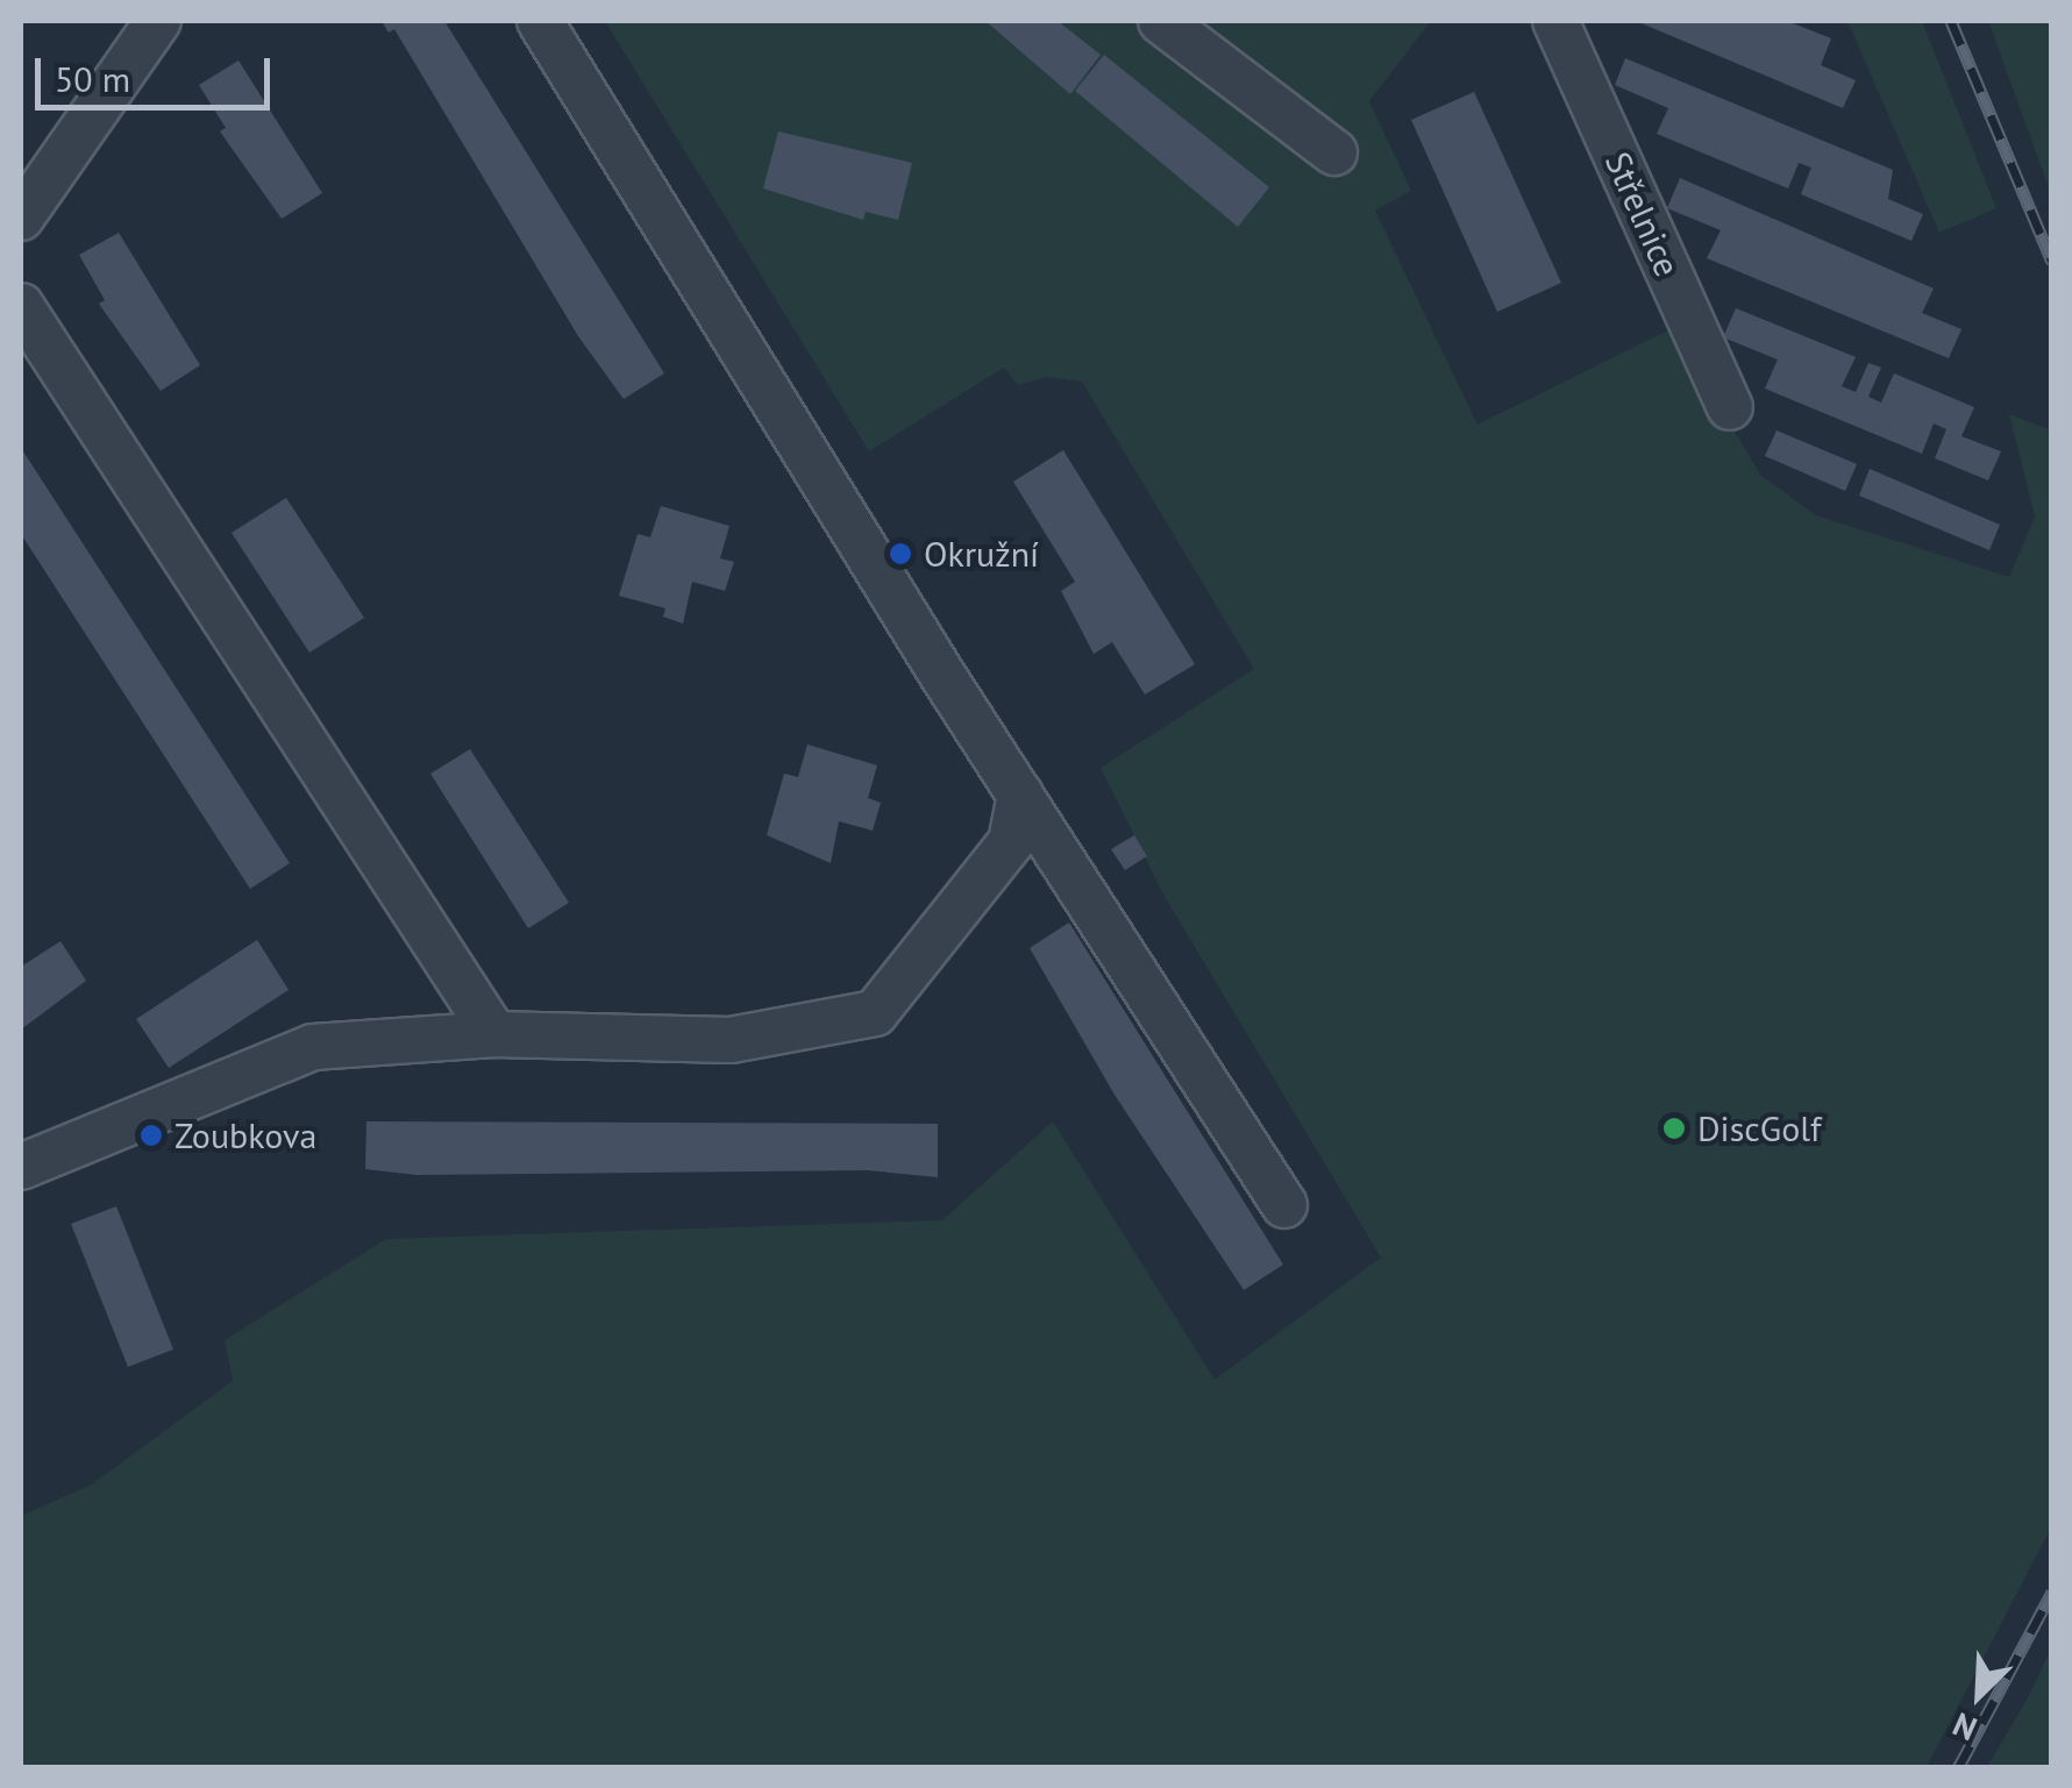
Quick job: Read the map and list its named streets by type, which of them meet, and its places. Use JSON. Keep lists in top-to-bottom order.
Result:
{
  "streets": {
    "street": ["Střelnice"]
  },
  "places": ["Okružní", "DiscGolf", "Zoubkova"],
  "scale_bar": "50 m",
  "north": "bottom left"
}
